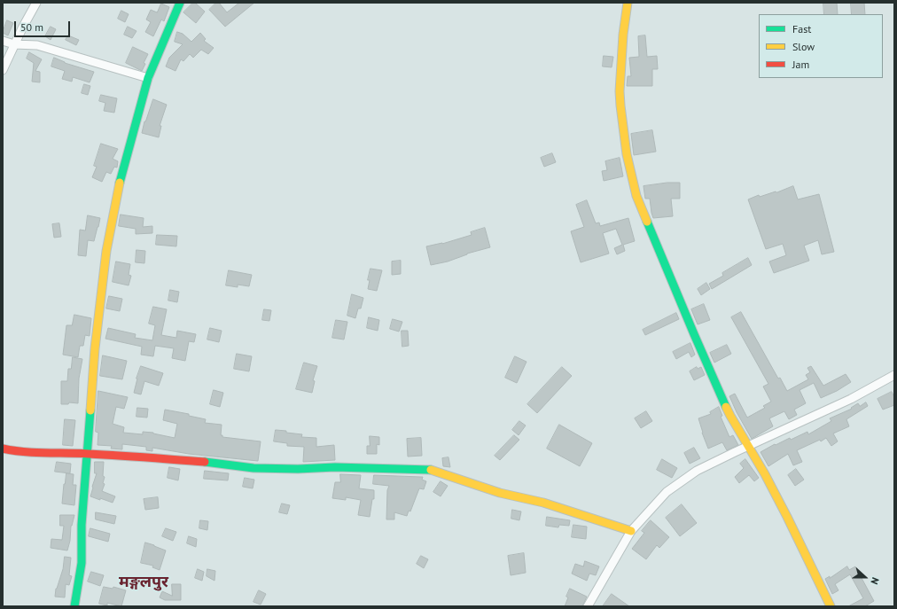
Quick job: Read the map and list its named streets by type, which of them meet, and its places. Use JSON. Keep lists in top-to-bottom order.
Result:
{
  "districts": ["मङ्गलपुर"],
  "legend": ["Fast", "Slow", "Jam"],
  "scale_bar": "50 m",
  "north": "right"
}
